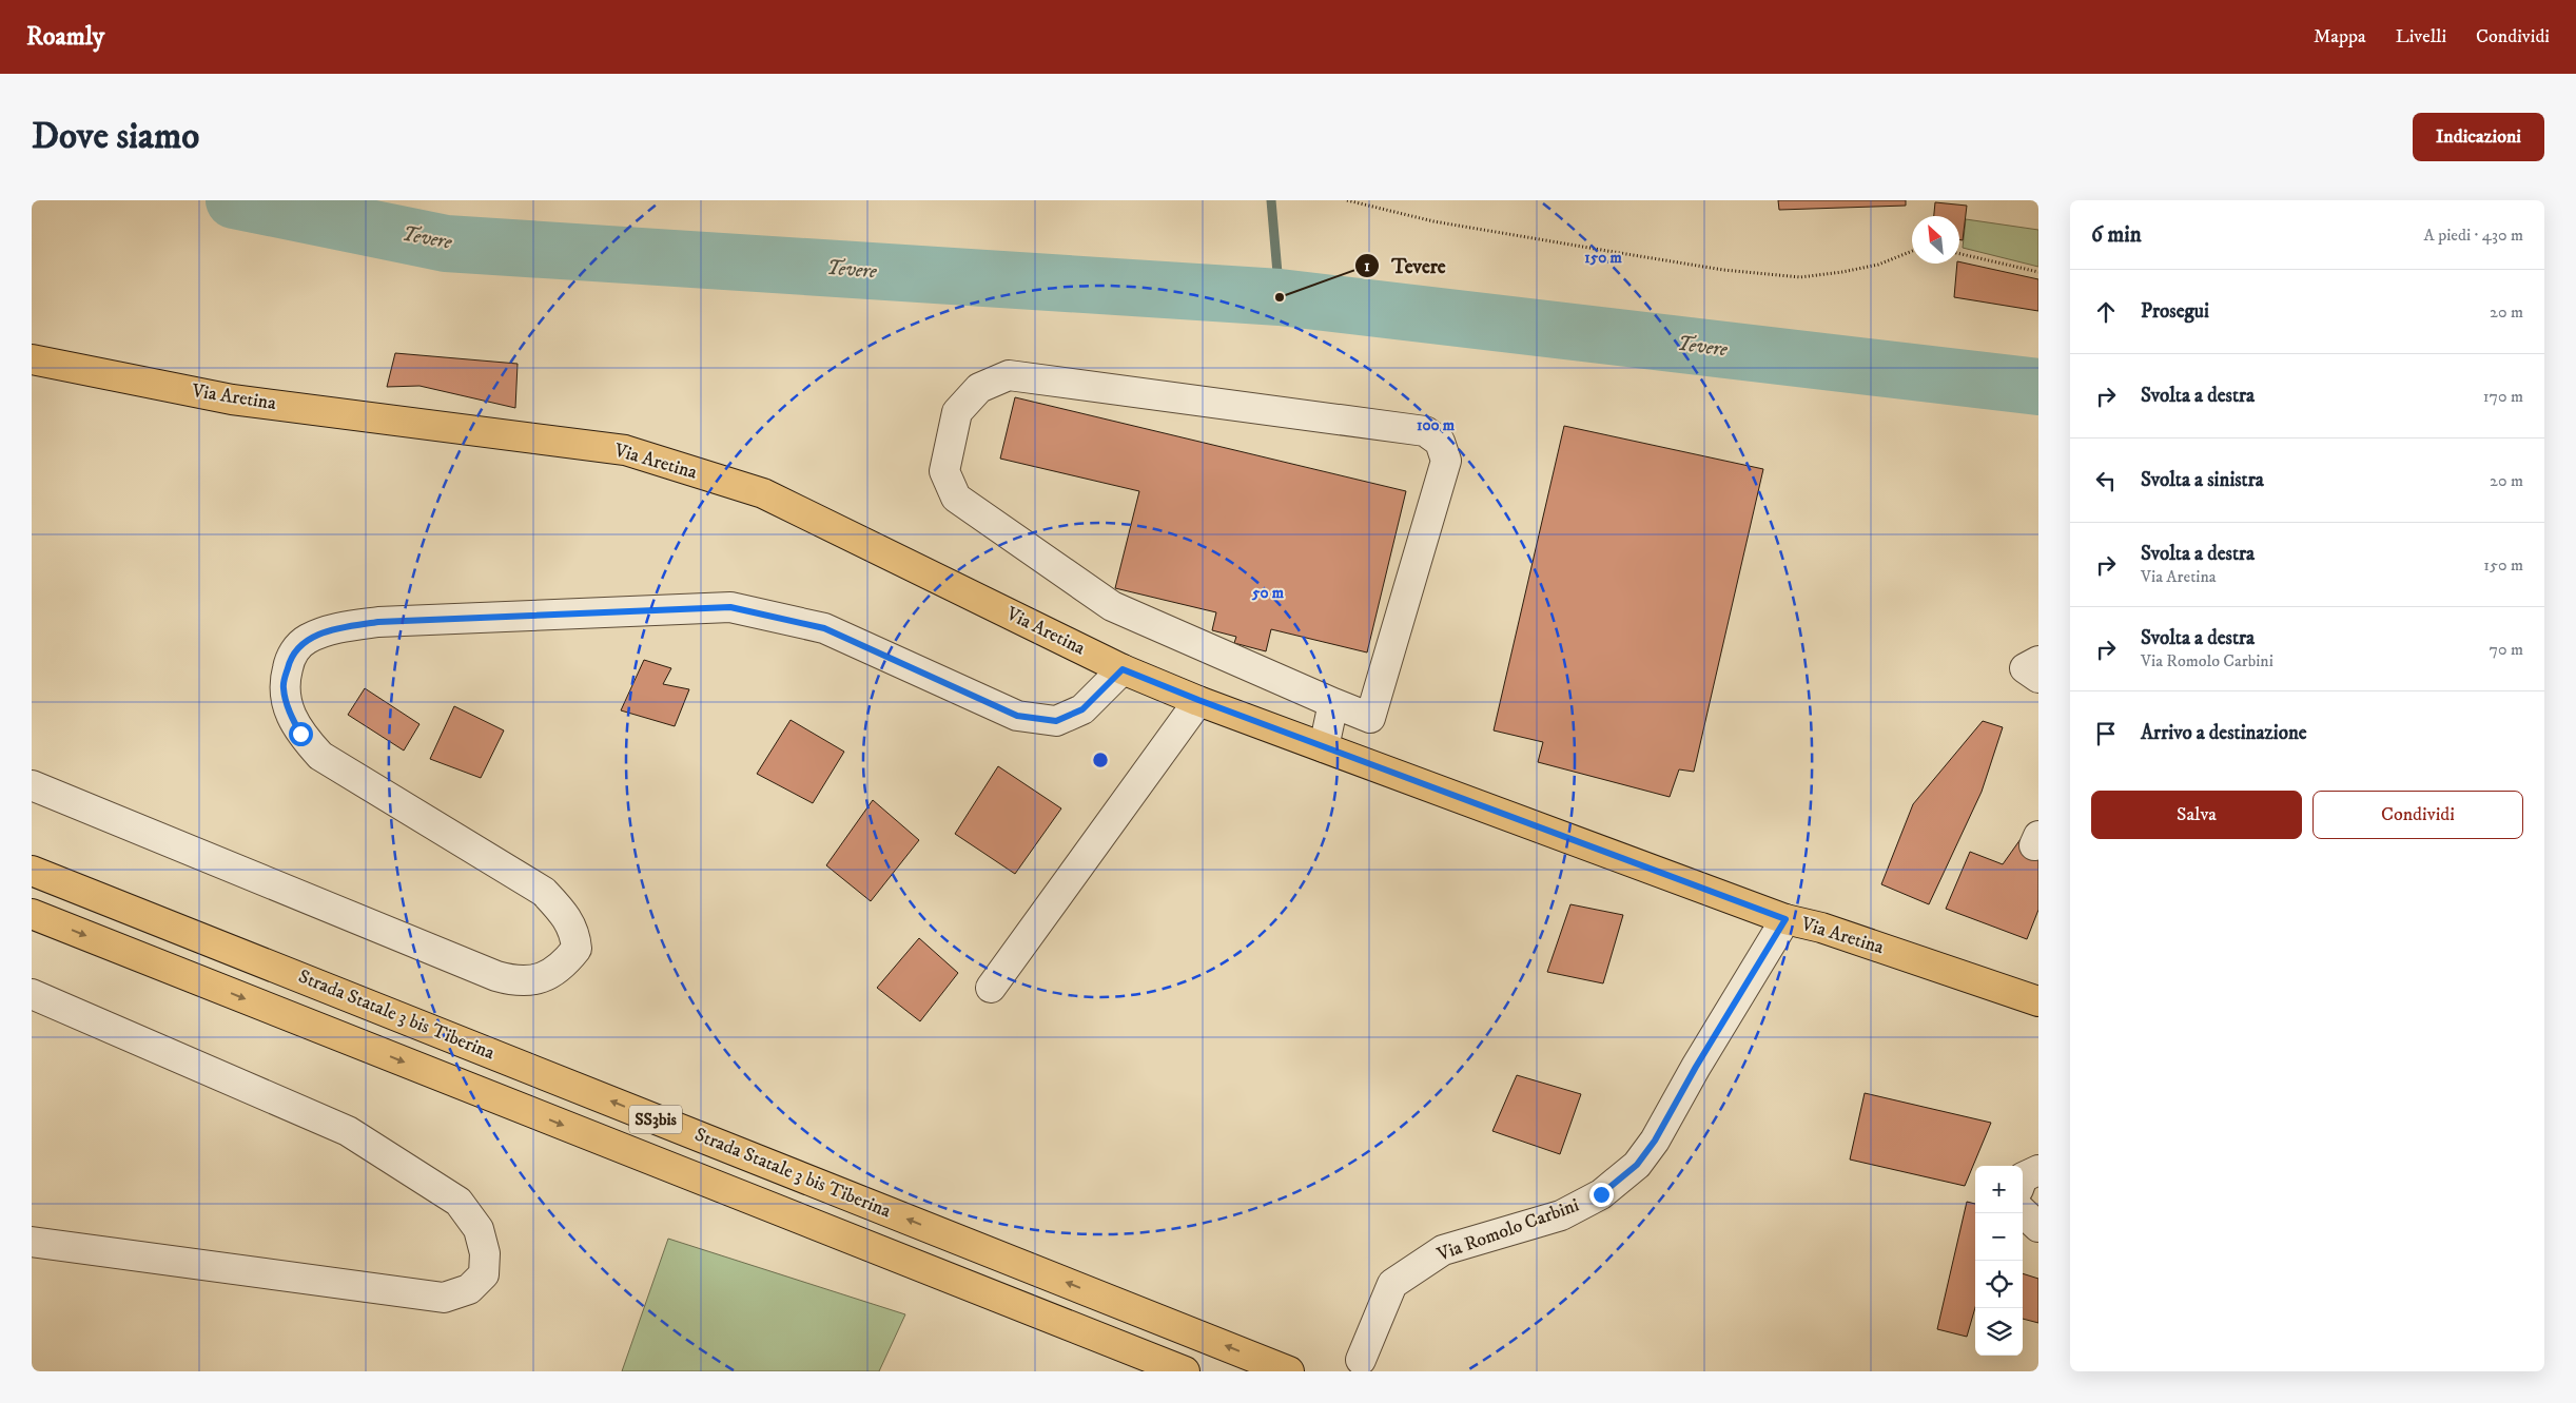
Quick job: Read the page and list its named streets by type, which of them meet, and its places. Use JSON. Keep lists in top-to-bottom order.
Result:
{
  "streets": {
    "main road": ["Via Aretina", "Strada Statale 3 bis Tiberina", "SS3bis"],
    "street": ["Via Romolo Carbini"]
  },
  "crossings": [
    ["Via Aretina", "Via Romolo Carbini"]
  ],
  "water": ["Tevere"],
  "places": ["Tevere"],
  "north": "top left",
  "page": {
    "header": "Roamly",
    "nav": ["Mappa", "Livelli", "Condividi"],
    "buttons": [
      "Indicazioni",
      ["Salva", "Condividi"]
    ],
    "title": "Dove siamo",
    "heading": ["6 min", "A piedi · 430 m"],
    "list": [
      ["Prosegui", "20 m"],
      ["Svolta a destra", "170 m"],
      ["Svolta a sinistra", "20 m"],
      ["Svolta a destra", "Via Aretina", "150 m"],
      ["Svolta a destra", "Via Romolo Carbini", "70 m"],
      "Arrivo a destinazione"
    ],
    "map_buttons": ["+", "−"]
  },
  "rings": ["150 m", "100 m", "50 m"]
}
